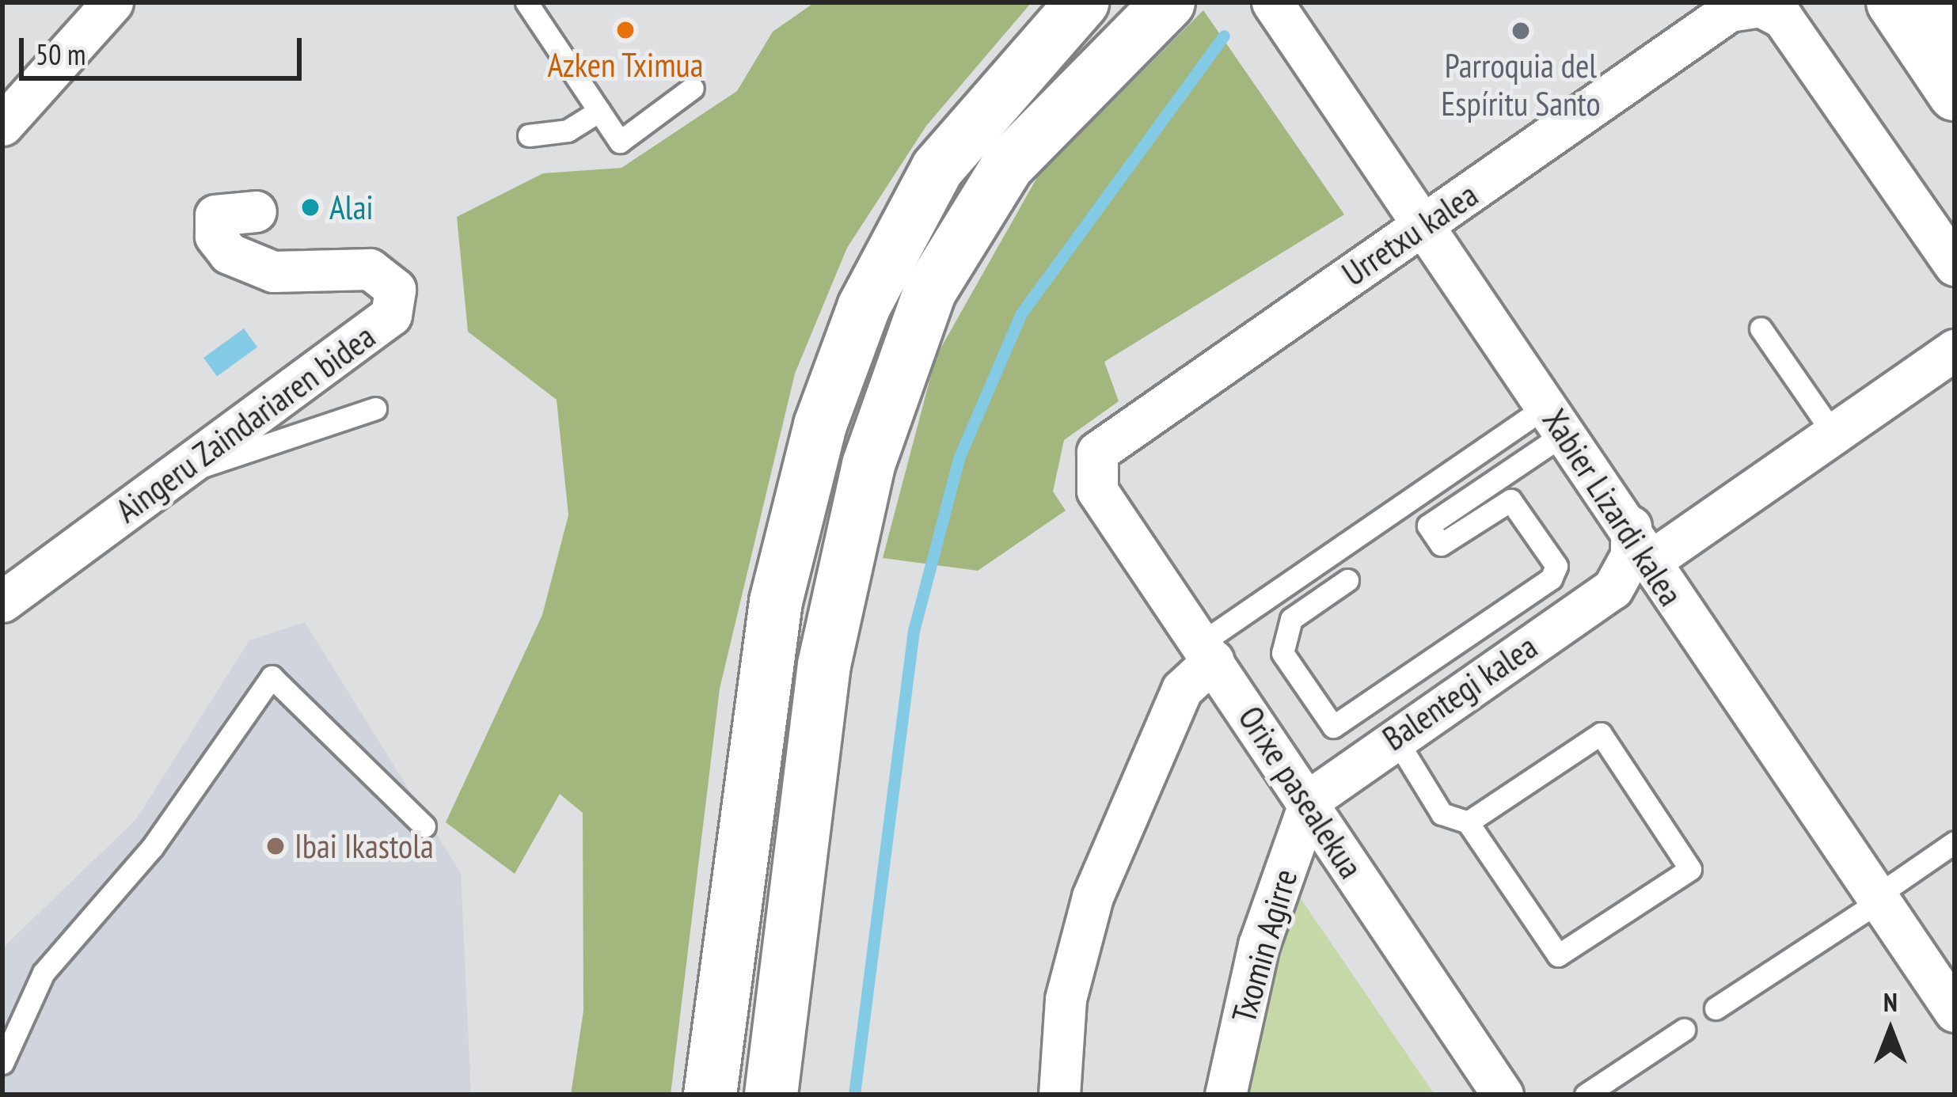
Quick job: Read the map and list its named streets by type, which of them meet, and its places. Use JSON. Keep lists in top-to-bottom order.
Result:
{
  "streets": {
    "street": [
      "Urretxu kalea",
      "Aingeru Zaindariaren bidea",
      "Xabier Lizardi kalea",
      "Balentegi kalea",
      "Orixe pasealekua",
      "Txomin Agirre"
    ]
  },
  "crossings": [
    ["Urretxu kalea", "Xabier Lizardi kalea"],
    ["Urretxu kalea", "Orixe pasealekua"],
    ["Balentegi kalea", "Orixe pasealekua"],
    ["Balentegi kalea", "Txomin Agirre"],
    ["Orixe pasealekua", "Txomin Agirre"]
  ],
  "places": [
    "Azken Tximua",
    "Parroquia del Espíritu Santo",
    "Alai",
    "Ibai Ikastola"
  ],
  "scale_bar": "50 m",
  "north": "top"
}
